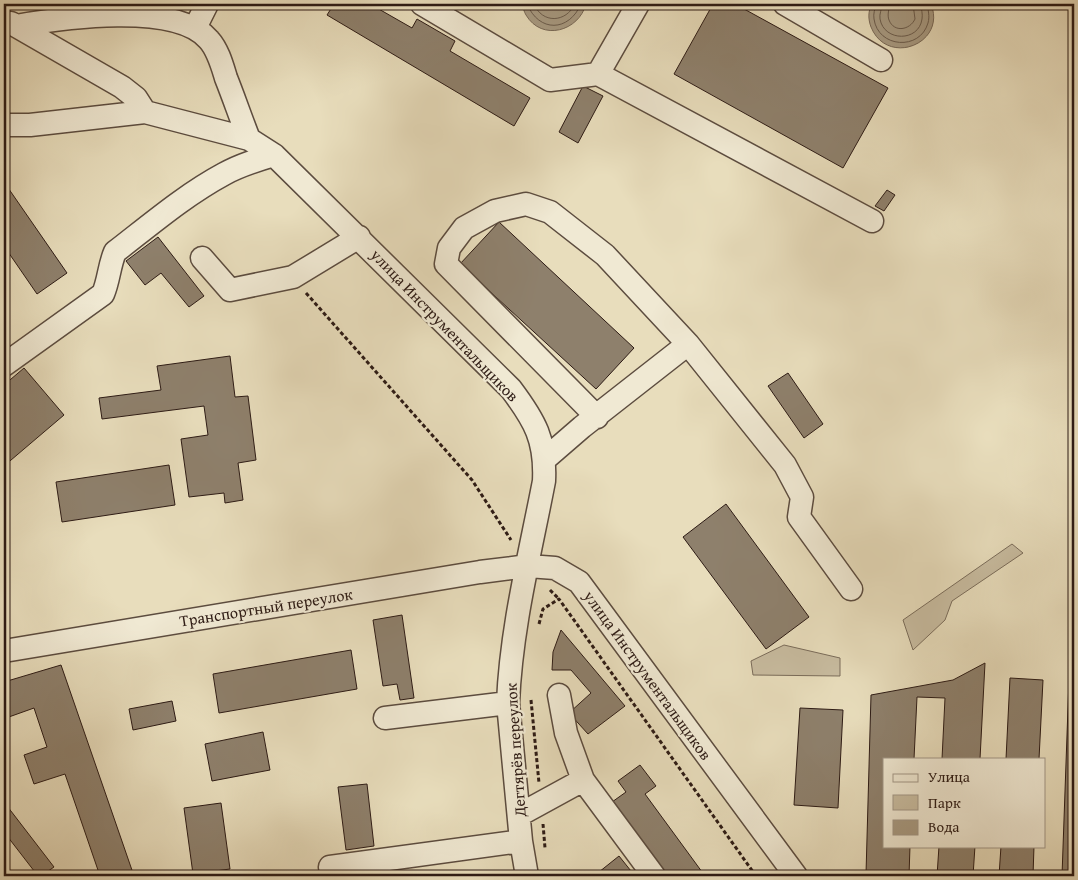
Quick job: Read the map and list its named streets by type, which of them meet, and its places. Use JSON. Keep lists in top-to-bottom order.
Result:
{
  "streets": {
    "street": ["улица Инструментальщиков", "Транспортный переулок", "Дегтярёв переулок"]
  },
  "crossings": [
    ["улица Инструментальщиков", "Транспортный переулок"],
    ["улица Инструментальщиков", "Дегтярёв переулок"],
    ["Транспортный переулок", "Дегтярёв переулок"]
  ],
  "legend": ["Улица", "Парк", "Вода"]
}
